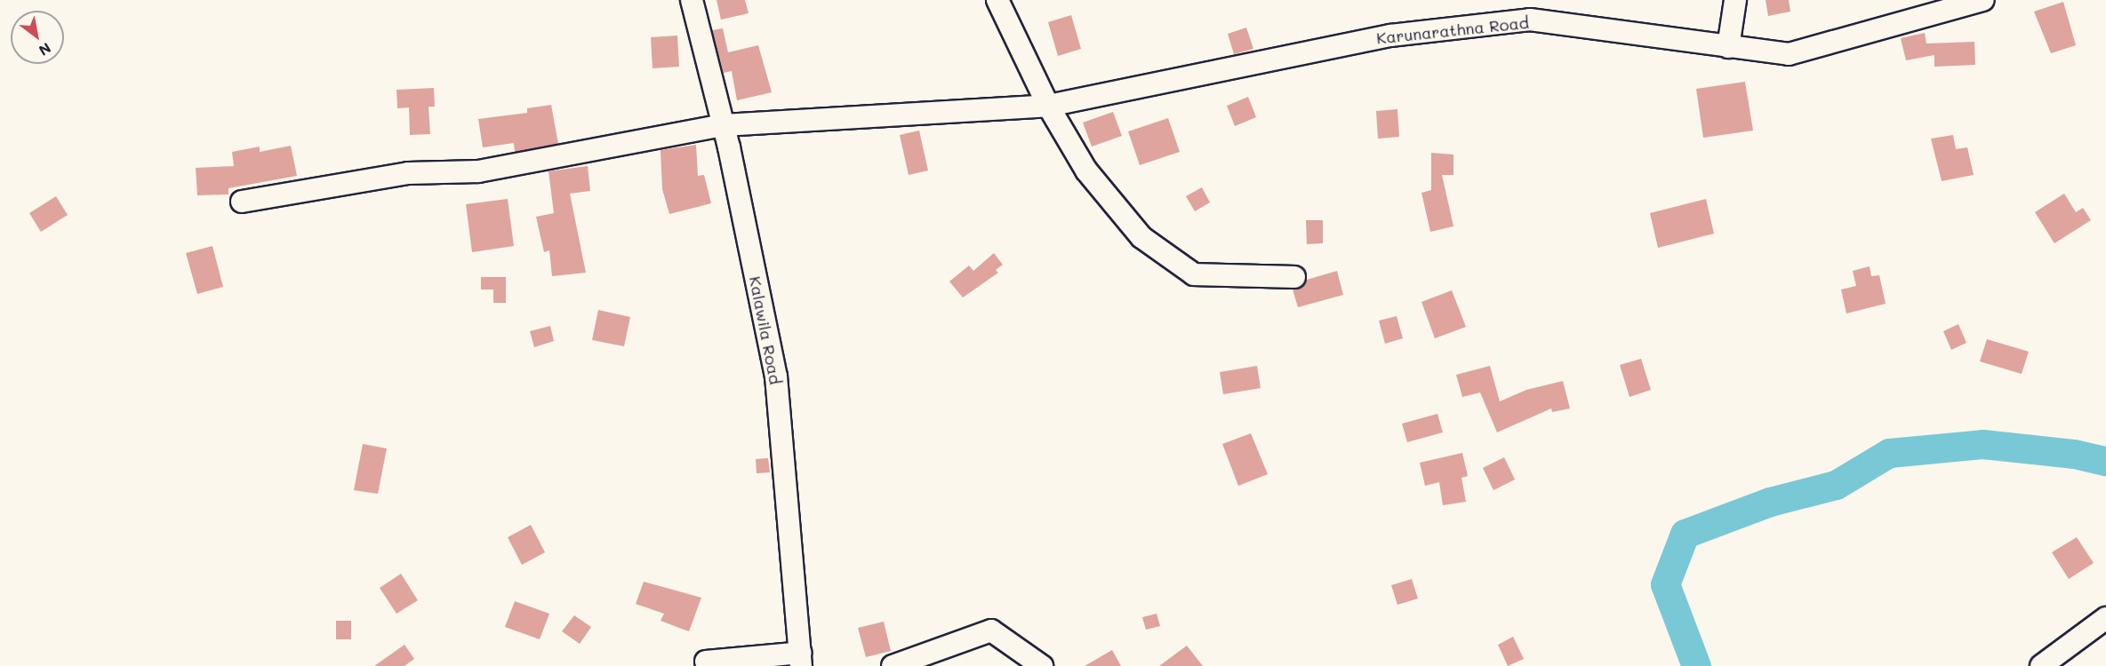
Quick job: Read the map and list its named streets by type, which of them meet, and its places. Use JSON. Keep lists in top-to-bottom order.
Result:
{
  "streets": {
    "street": ["Karunarathna Road", "Kalawila Road"]
  },
  "crossings": [
    ["Karunarathna Road", "Kalawila Road"]
  ],
  "north": "bottom right"
}
